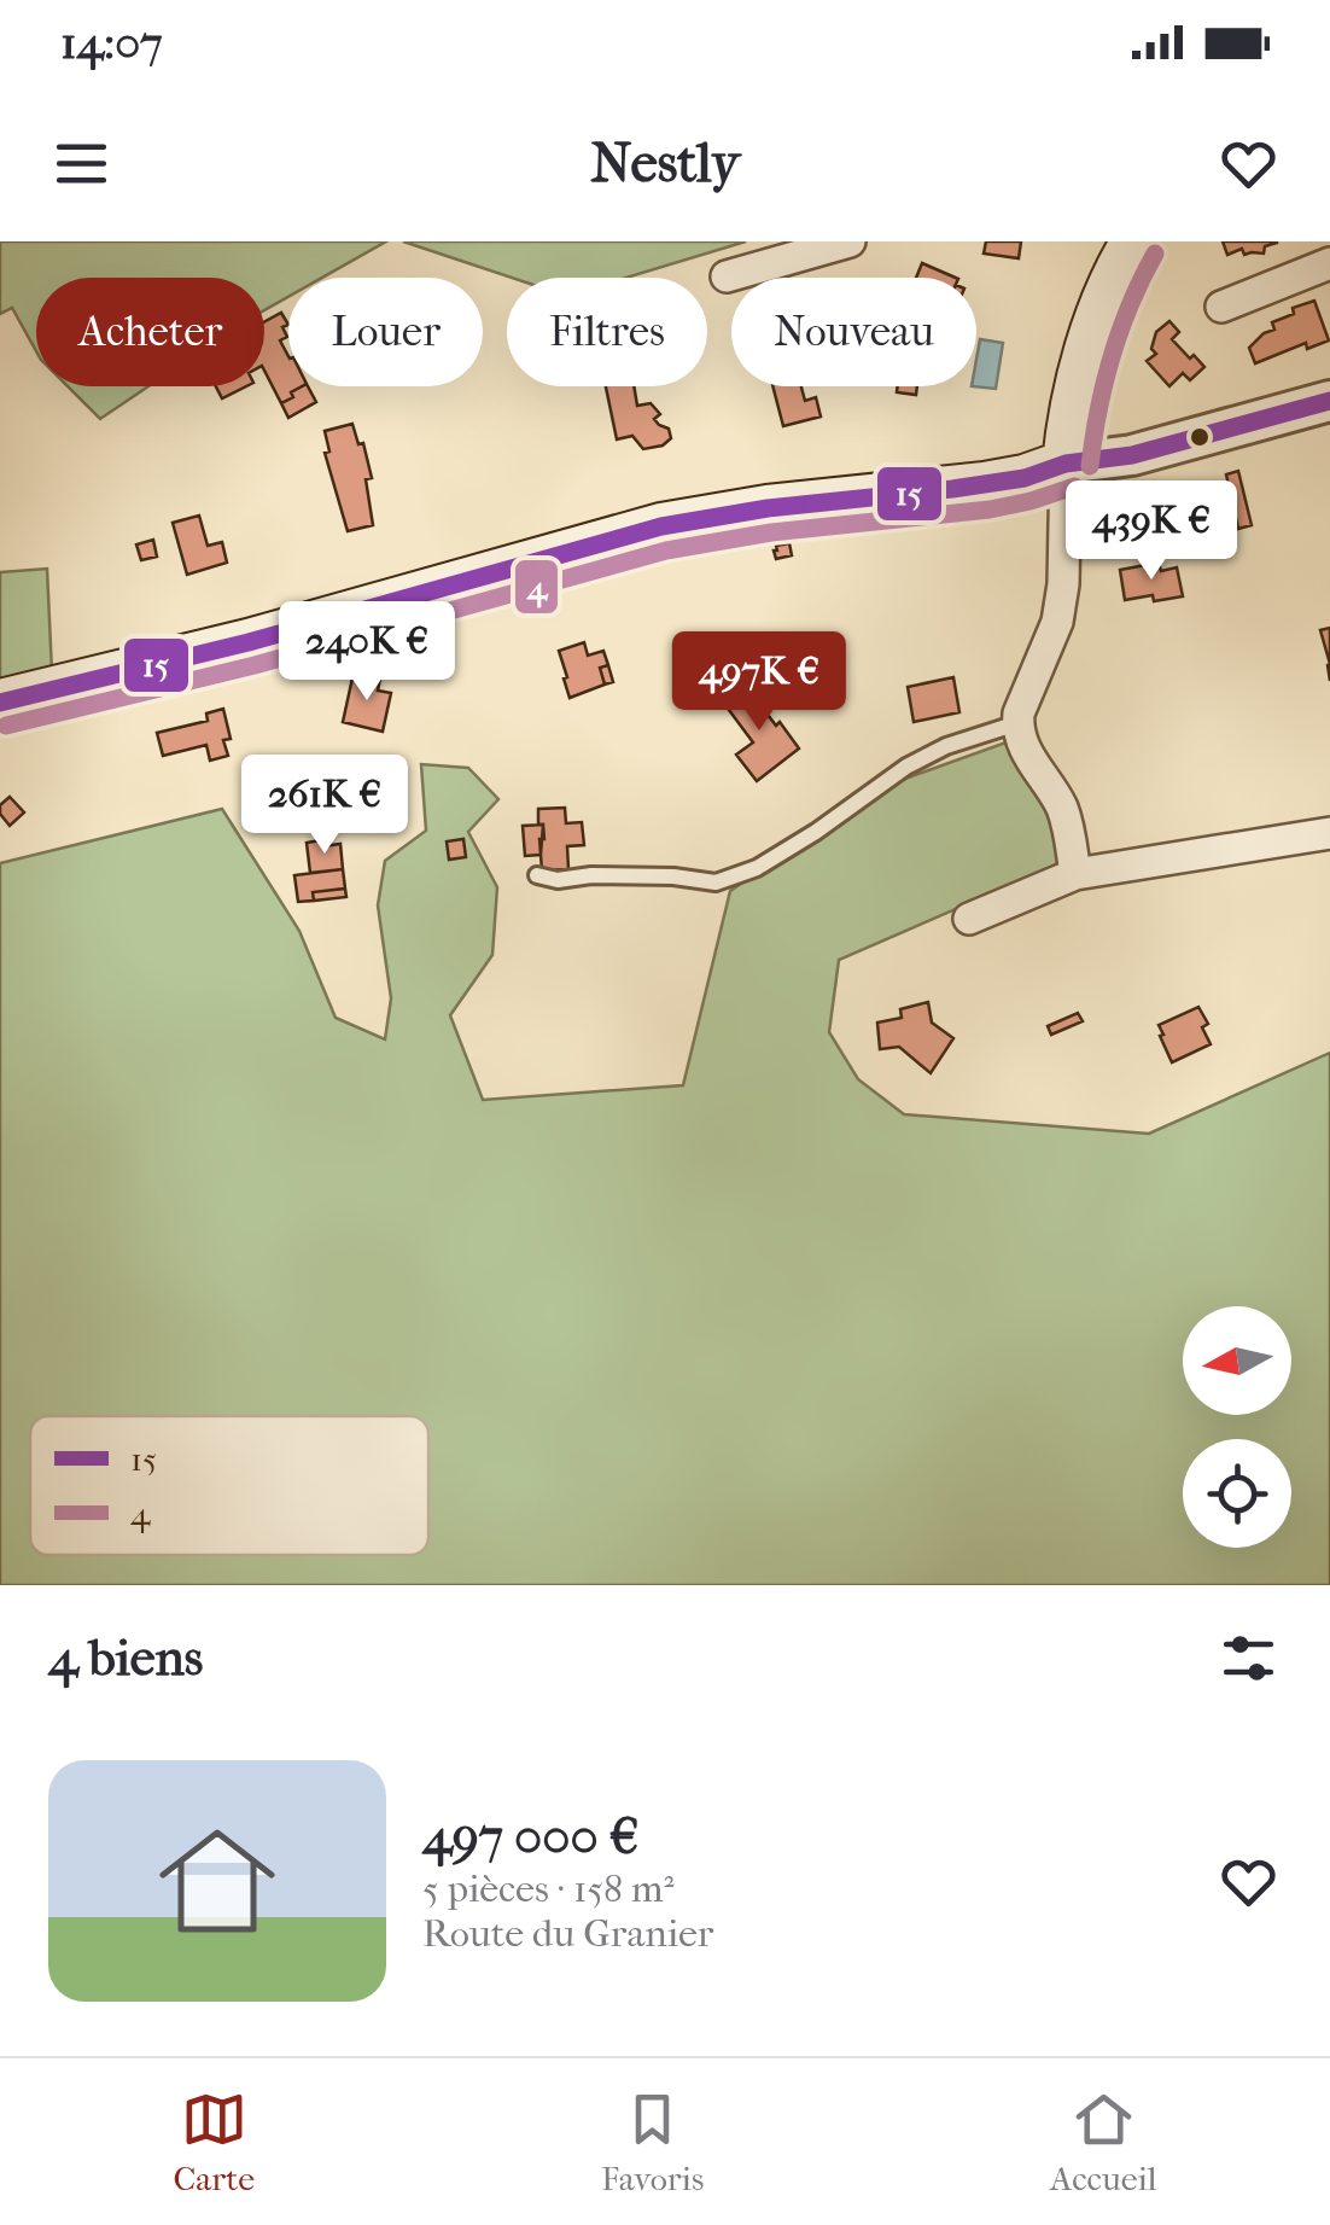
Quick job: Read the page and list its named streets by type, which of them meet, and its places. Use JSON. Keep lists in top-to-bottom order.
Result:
{
  "lines": ["transit line 4", "transit line 15"],
  "legend": ["15", "4"],
  "north": "left",
  "page": {
    "status": "14:07",
    "header": "Nestly",
    "chip": [
      "Acheter",
      "Louer",
      "Filtres",
      "Nouveau"
    ],
    "price": [
      "439K €",
      "240K €",
      "497K €",
      "261K €"
    ],
    "heading": "4 biens",
    "list": [
      {
        "name": "497 000 €",
        "note": "5 pièces · 158 m² · Route du Granier"
      }
    ],
    "tabs": ["Carte", "Favoris", "Accueil"]
  }
}
